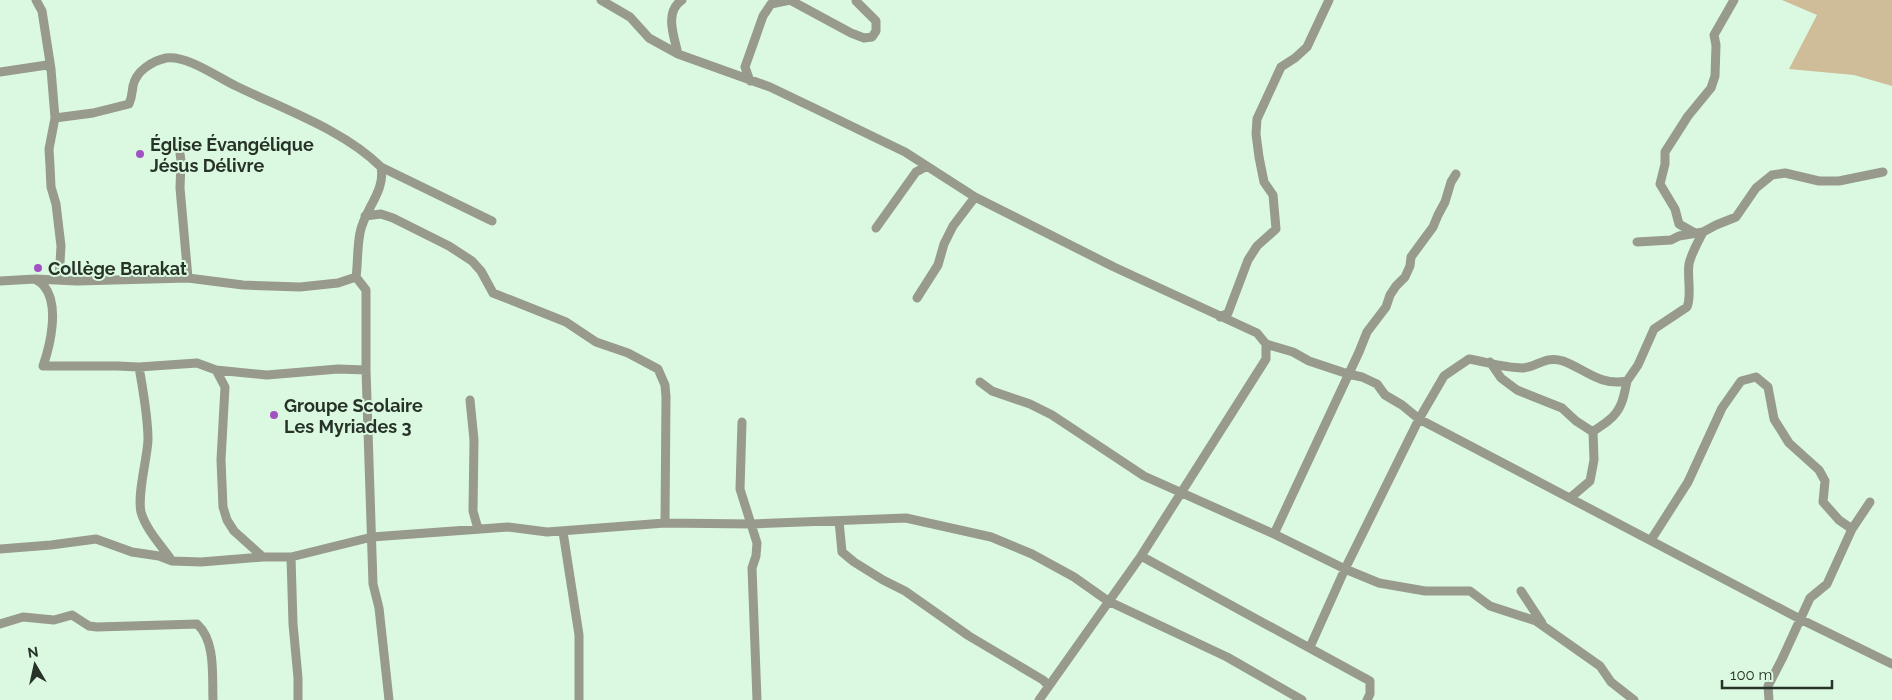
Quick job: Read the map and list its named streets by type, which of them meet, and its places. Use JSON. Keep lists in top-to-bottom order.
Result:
{
  "places": ["Église Évangélique Jésus Délivre", "Collège Barakat", "Groupe Scolaire Les Myriades 3"],
  "scale_bar": "100 m",
  "north": "top"
}
